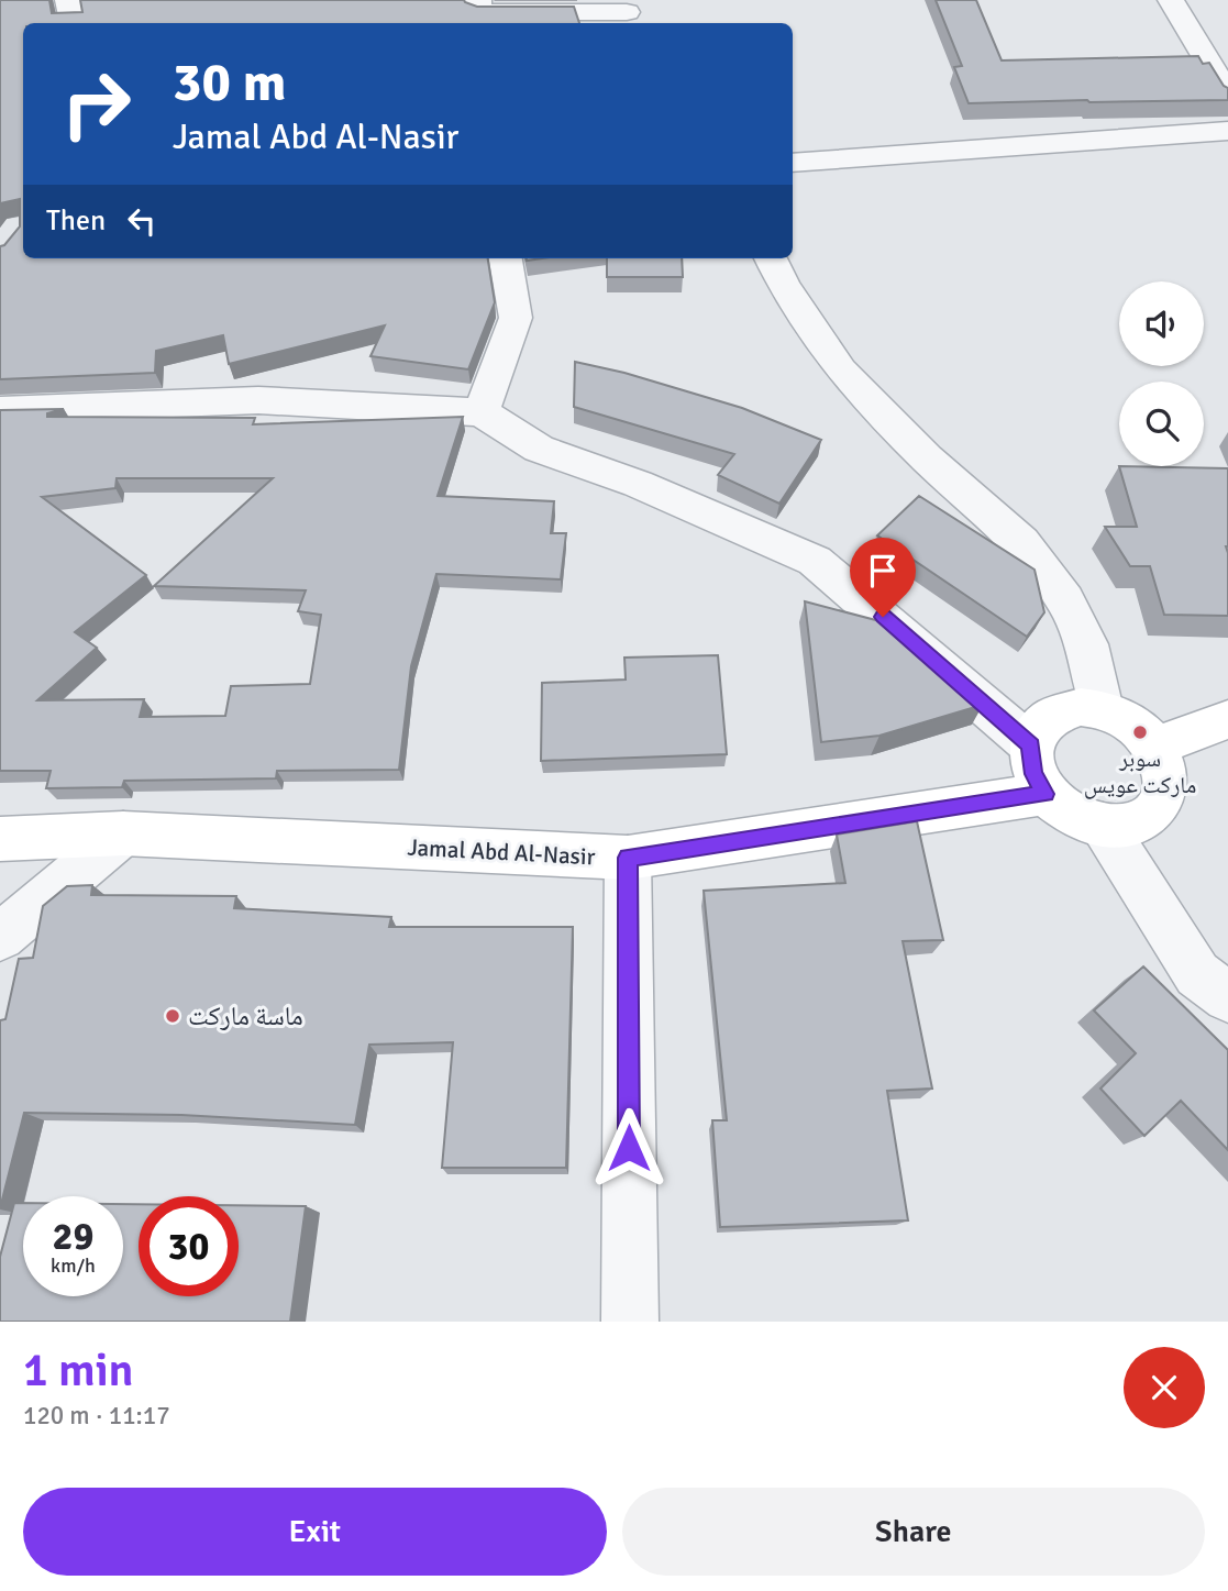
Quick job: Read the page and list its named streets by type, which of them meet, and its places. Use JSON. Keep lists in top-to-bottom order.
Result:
{
  "streets": {
    "main road": ["Jamal Abd Al-Nasir"]
  },
  "places": ["سوبر ماركت عويس", "ماسة ماركت"],
  "page": {
    "turn": ["30 m", "Jamal Abd Al-Nasir"],
    "then": "Then",
    "speed": "29 km/h",
    "limit": "30",
    "heading": ["1 min", "120 m · 11:17"],
    "buttons": ["Exit", "Share"]
  }
}
